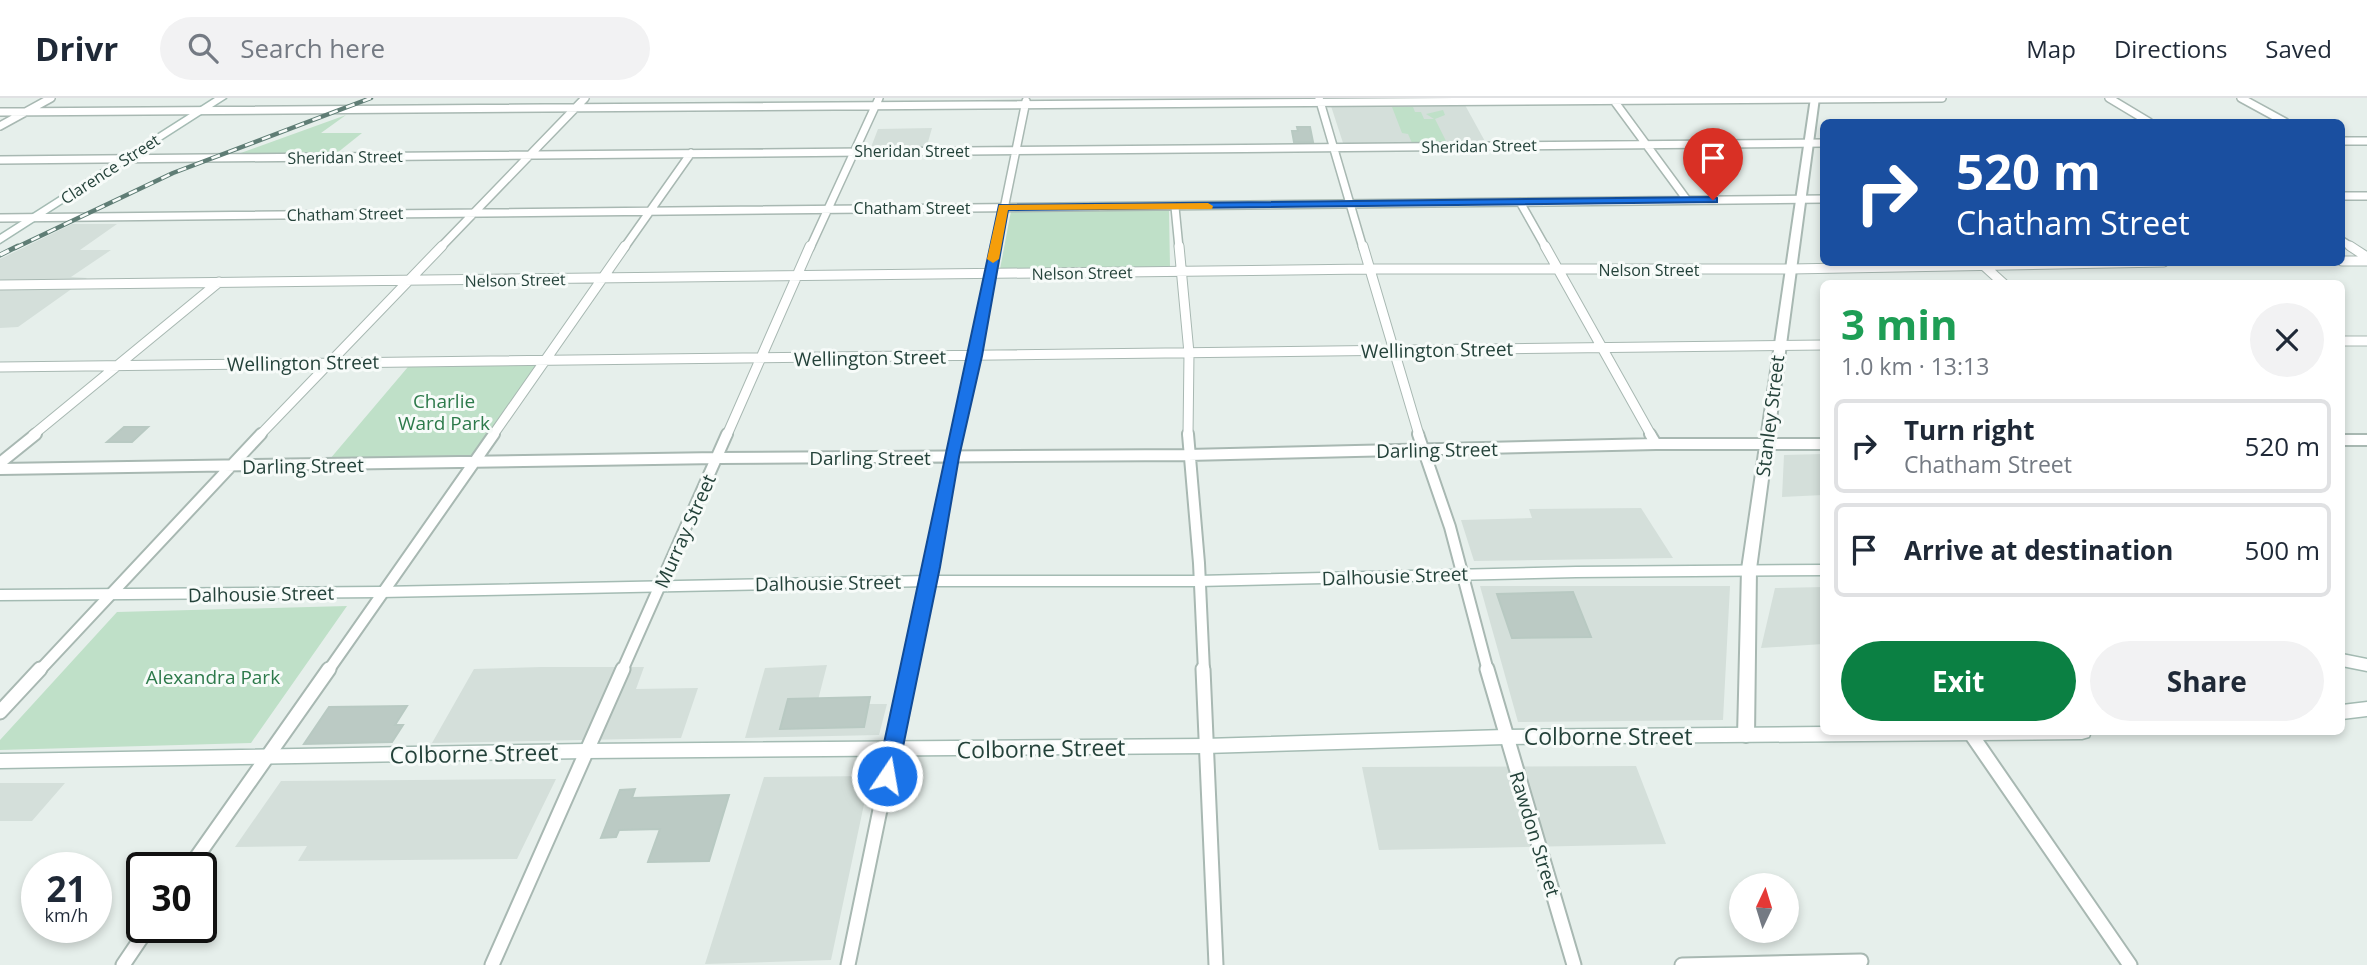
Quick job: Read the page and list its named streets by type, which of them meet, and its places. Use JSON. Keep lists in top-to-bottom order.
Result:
{
  "streets": {
    "main road": ["Clarence Street", "Dalhousie Street", "Colborne Street"],
    "street": [
      "Sheridan Street",
      "Chatham Street",
      "Nelson Street",
      "Wellington Street",
      "Stanley Street",
      "Darling Street",
      "Murray Street",
      "Rawdon Street"
    ]
  },
  "crossings": [
    ["Sheridan Street", "Clarence Street"],
    ["Sheridan Street", "Stanley Street"],
    ["Sheridan Street", "Murray Street"],
    ["Sheridan Street", "Rawdon Street"],
    ["Clarence Street", "Chatham Street"],
    ["Chatham Street", "Stanley Street"],
    ["Chatham Street", "Murray Street"],
    ["Chatham Street", "Rawdon Street"],
    ["Nelson Street", "Stanley Street"],
    ["Nelson Street", "Murray Street"],
    ["Nelson Street", "Rawdon Street"],
    ["Wellington Street", "Stanley Street"],
    ["Wellington Street", "Murray Street"],
    ["Wellington Street", "Rawdon Street"],
    ["Stanley Street", "Darling Street"],
    ["Stanley Street", "Dalhousie Street"],
    ["Stanley Street", "Colborne Street"],
    ["Darling Street", "Murray Street"],
    ["Darling Street", "Rawdon Street"],
    ["Murray Street", "Dalhousie Street"],
    ["Murray Street", "Colborne Street"],
    ["Dalhousie Street", "Rawdon Street"],
    ["Colborne Street", "Rawdon Street"]
  ],
  "parks": ["Charlie Ward Park", "Alexandra Park"],
  "north": "top",
  "page": {
    "header": "Drivr",
    "search": "Search here",
    "nav": ["Map", "Directions", "Saved"],
    "turn": ["520 m", "Chatham Street"],
    "heading": ["3 min", "1.0 km · 13:13"],
    "list": [
      {
        "name": "Turn right",
        "note": "Chatham Street",
        "value": "520 m"
      },
      {
        "name": "Arrive at destination",
        "value": "500 m"
      }
    ],
    "buttons": ["Exit", "Share"],
    "speed": "21 km/h",
    "limit": "30"
  }
}
